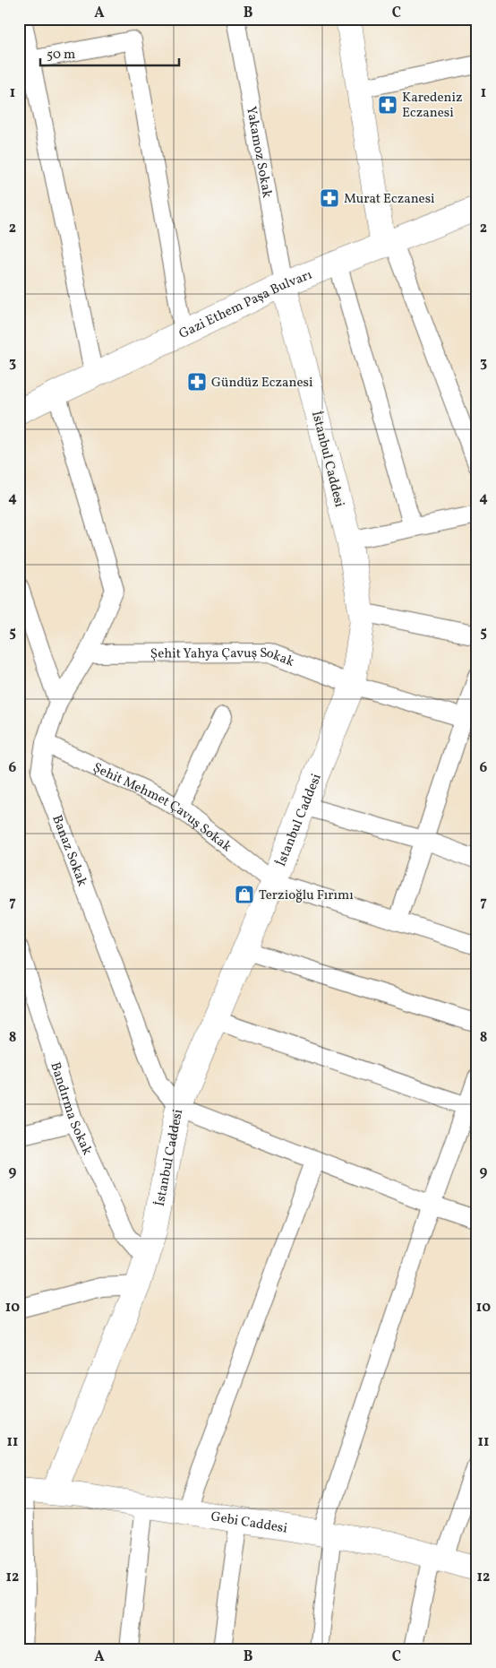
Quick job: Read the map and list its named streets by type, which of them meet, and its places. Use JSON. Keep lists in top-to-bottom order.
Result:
{
  "streets": {
    "main road": ["Gazi Ethem Paşa Bulvarı", "İstanbul Caddesi", "Gebi Caddesi"],
    "street": [
      "Yakamoz Sokak",
      "Şehit Yahya Çavuş Sokak",
      "Şehit Mehmet Çavuş Sokak",
      "Banaz Sokak",
      "Bandırma Sokak"
    ]
  },
  "crossings": [
    ["Yakamoz Sokak", "Gazi Ethem Paşa Bulvarı"],
    ["Yakamoz Sokak", "İstanbul Caddesi"],
    ["Gazi Ethem Paşa Bulvarı", "İstanbul Caddesi"],
    ["Gazi Ethem Paşa Bulvarı", "Banaz Sokak"],
    ["İstanbul Caddesi", "Şehit Yahya Çavuş Sokak"],
    ["İstanbul Caddesi", "Şehit Mehmet Çavuş Sokak"],
    ["İstanbul Caddesi", "Banaz Sokak"],
    ["İstanbul Caddesi", "Bandırma Sokak"],
    ["İstanbul Caddesi", "Gebi Caddesi"],
    ["Şehit Yahya Çavuş Sokak", "Banaz Sokak"],
    ["Şehit Mehmet Çavuş Sokak", "Banaz Sokak"]
  ],
  "places": {
    "pharmacy": ["Karedeniz Eczanesi", "Murat Eczanesi", "Gündüz Eczanesi"],
    "shop": ["Terzioğlu Fırımı"]
  },
  "scale_bar": "50 m",
  "grid": {
    "columns": ["A", "B", "C"],
    "rows": [
      "1",
      "2",
      "3",
      "4",
      "5",
      "6",
      "7",
      "8",
      "9",
      "10",
      "11",
      "12"
    ]
  }
}
